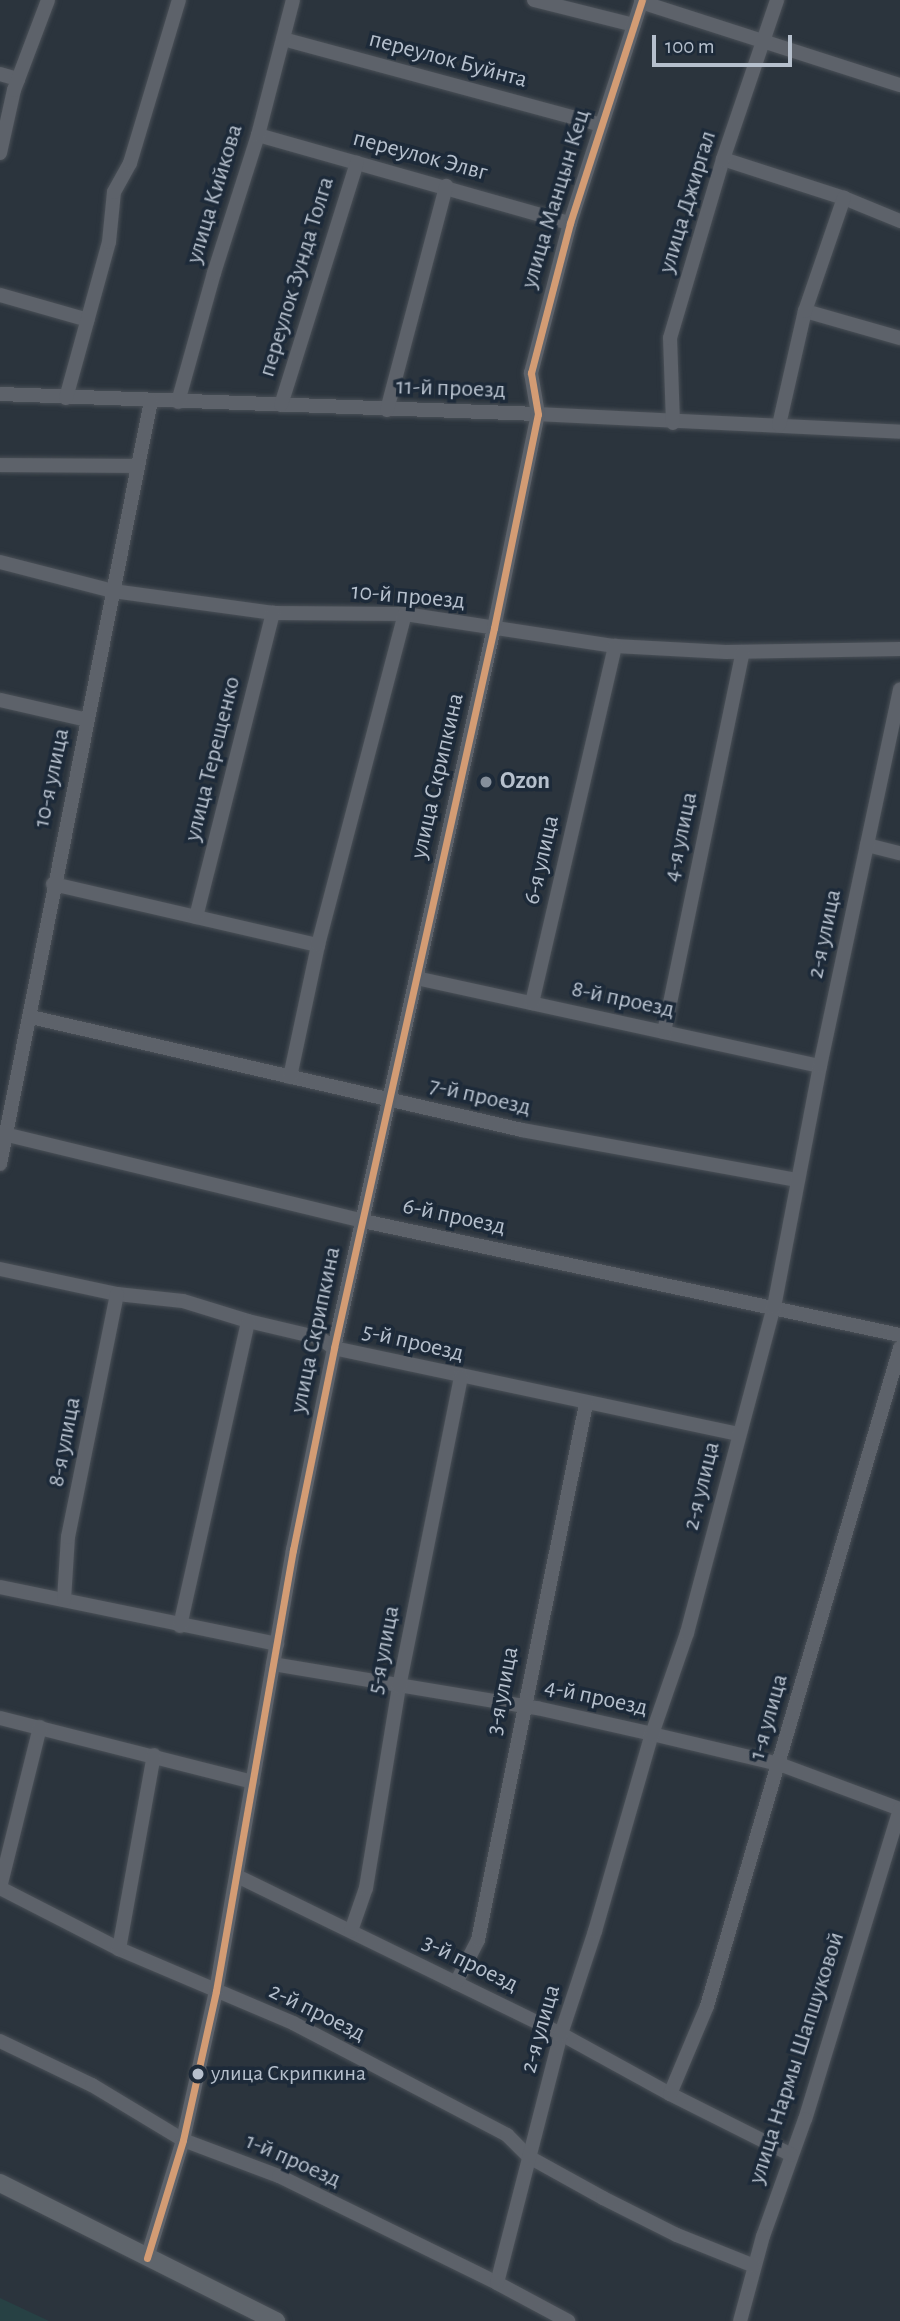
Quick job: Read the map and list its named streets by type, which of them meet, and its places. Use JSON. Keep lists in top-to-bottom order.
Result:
{
  "streets": {
    "street": [
      "переулок Буйнта",
      "переулок Элвг",
      "улица Кийкова",
      "улица Манцын Кец",
      "улица Джиргал",
      "переулок Зунда Толга",
      "11-й проезд",
      "10-й проезд",
      "улица Терещенко",
      "улица Скрипкина",
      "10-я улица",
      "4-я улица",
      "6-я улица",
      "2-я улица",
      "8-й проезд",
      "7-й проезд",
      "6-й проезд",
      "5-й проезд",
      "8-я улица",
      "5-я улица",
      "3-я улица",
      "4-й проезд",
      "1-я улица",
      "3-й проезд",
      "2-й проезд",
      "улица Нармы Шапшуковой",
      "1-й проезд"
    ]
  },
  "crossings": [
    ["переулок Буйнта", "улица Кийкова"],
    ["переулок Буйнта", "улица Манцын Кец"],
    ["переулок Элвг", "улица Кийкова"],
    ["переулок Элвг", "улица Манцын Кец"],
    ["переулок Элвг", "переулок Зунда Толга"],
    ["улица Кийкова", "11-й проезд"],
    ["улица Манцын Кец", "11-й проезд"],
    ["улица Манцын Кец", "улица Скрипкина"],
    ["улица Джиргал", "11-й проезд"],
    ["переулок Зунда Толга", "11-й проезд"],
    ["11-й проезд", "улица Скрипкина"],
    ["11-й проезд", "10-я улица"],
    ["10-й проезд", "улица Терещенко"],
    ["10-й проезд", "улица Скрипкина"],
    ["10-й проезд", "10-я улица"],
    ["10-й проезд", "4-я улица"],
    ["10-й проезд", "6-я улица"],
    ["улица Скрипкина", "8-й проезд"],
    ["улица Скрипкина", "7-й проезд"],
    ["улица Скрипкина", "6-й проезд"],
    ["улица Скрипкина", "5-й проезд"],
    ["улица Скрипкина", "4-й проезд"],
    ["улица Скрипкина", "3-й проезд"],
    ["улица Скрипкина", "2-й проезд"],
    ["улица Скрипкина", "1-й проезд"],
    ["10-я улица", "7-й проезд"],
    ["10-я улица", "6-й проезд"],
    ["4-я улица", "8-й проезд"],
    ["6-я улица", "8-й проезд"],
    ["2-я улица", "8-й проезд"],
    ["2-я улица", "7-й проезд"],
    ["2-я улица", "6-й проезд"],
    ["2-я улица", "5-й проезд"],
    ["2-я улица", "4-й проезд"],
    ["2-я улица", "3-й проезд"],
    ["2-я улица", "2-й проезд"],
    ["2-я улица", "1-й проезд"],
    ["5-й проезд", "8-я улица"],
    ["5-й проезд", "5-я улица"],
    ["5-й проезд", "3-я улица"],
    ["5-я улица", "4-й проезд"],
    ["5-я улица", "3-й проезд"],
    ["3-я улица", "4-й проезд"],
    ["3-я улица", "3-й проезд"],
    ["4-й проезд", "1-я улица"],
    ["4-й проезд", "улица Нармы Шапшуковой"],
    ["1-я улица", "3-й проезд"],
    ["3-й проезд", "улица Нармы Шапшуковой"],
    ["2-й проезд", "улица Нармы Шапшуковой"]
  ],
  "places": ["Ozon", "улица Скрипкина"],
  "scale_bar": "100 m"
}
